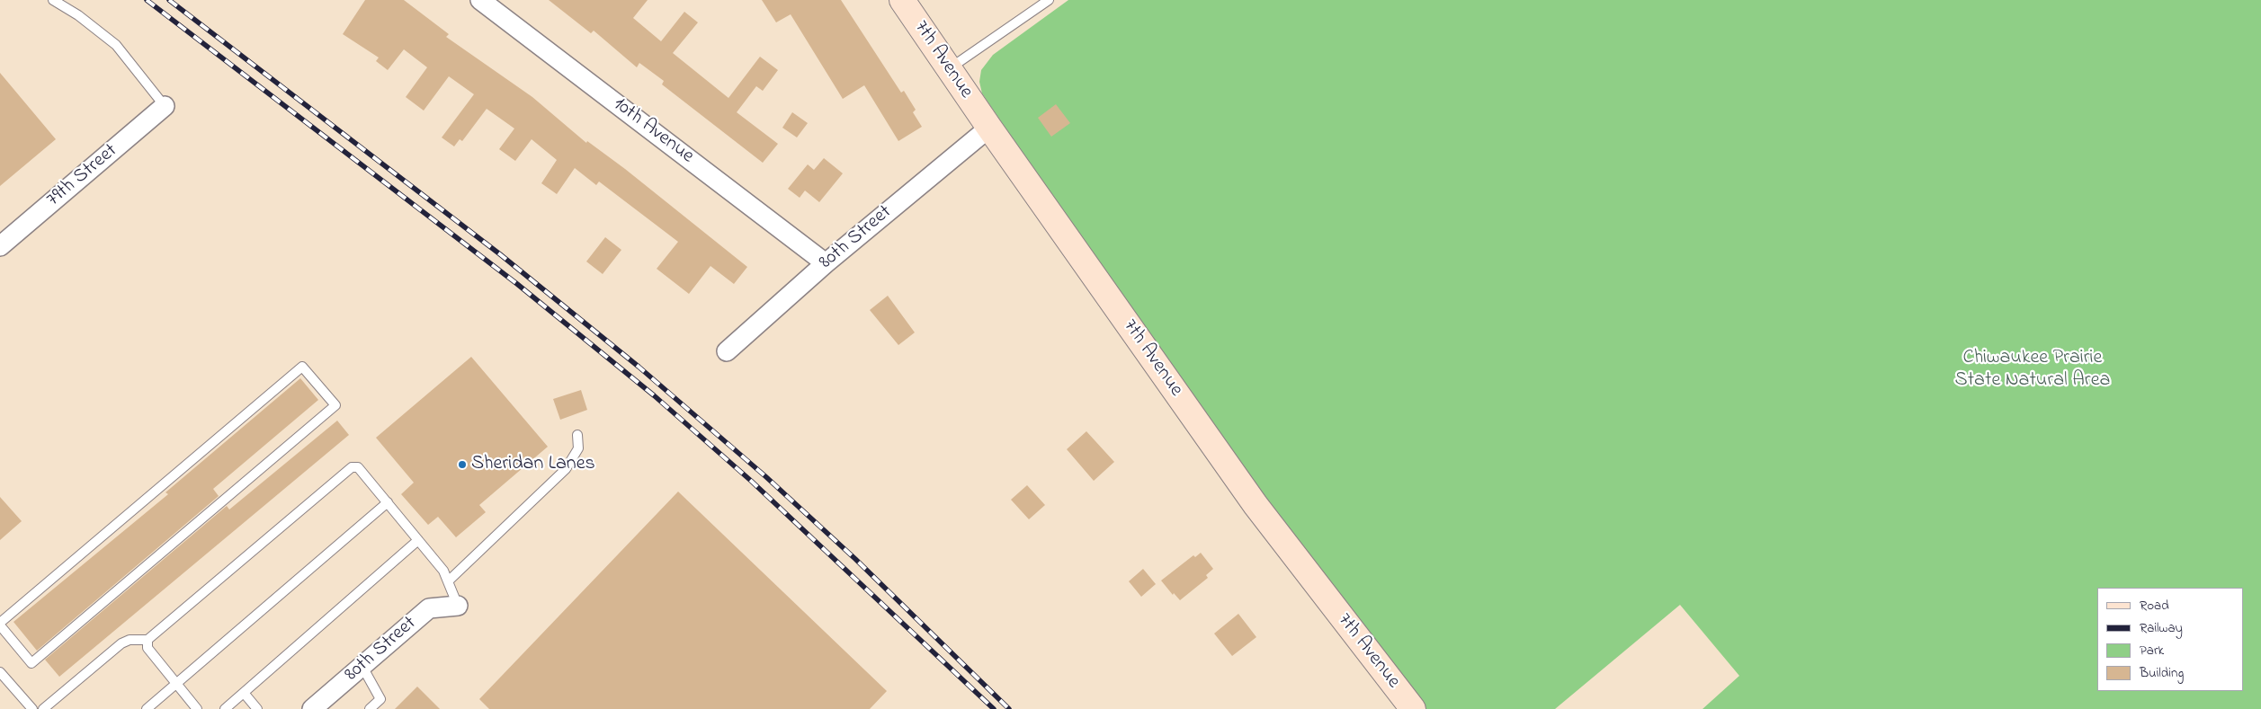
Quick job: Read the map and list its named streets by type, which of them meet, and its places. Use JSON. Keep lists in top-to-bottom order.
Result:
{
  "streets": {
    "street": [
      "7th Avenue",
      "10th Avenue",
      "79th Street",
      "80th Street"
    ]
  },
  "crossings": [
    ["7th Avenue", "80th Street"],
    ["10th Avenue", "80th Street"]
  ],
  "parks": ["Chiwaukee Prairie State Natural Area"],
  "places": ["Sheridan Lanes"],
  "legend": [
    "Road",
    "Railway",
    "Park",
    "Building"
  ]
}
